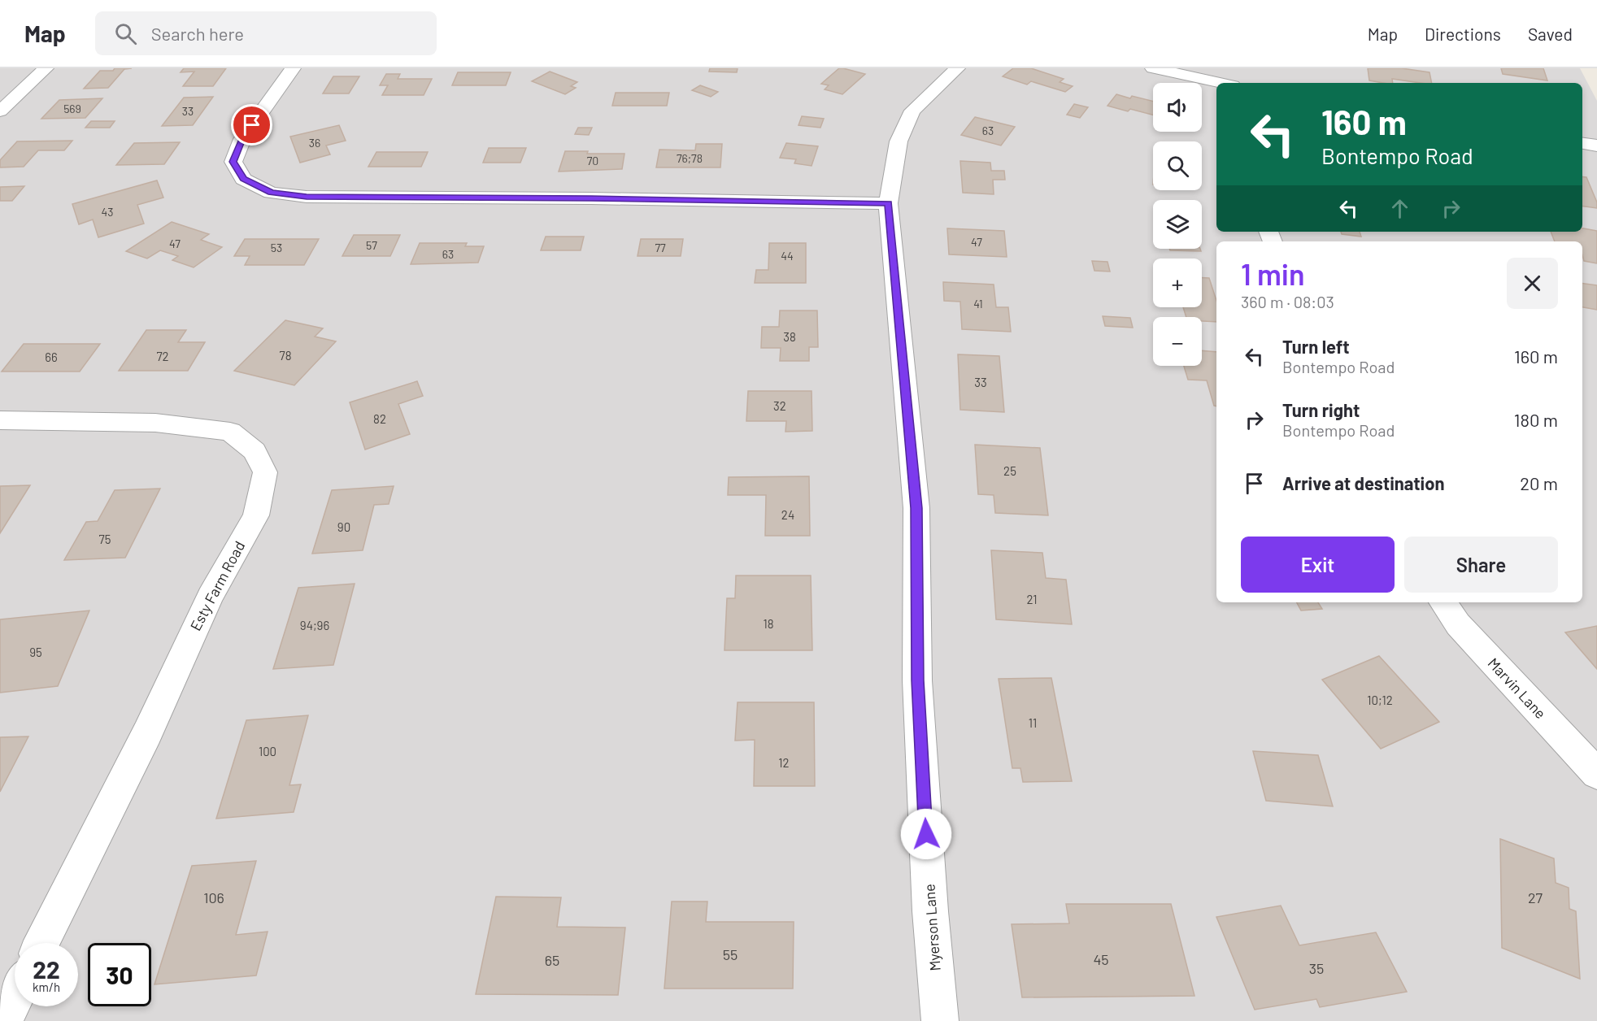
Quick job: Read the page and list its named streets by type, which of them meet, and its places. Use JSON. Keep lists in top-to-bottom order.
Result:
{
  "streets": {
    "street": ["Esty Farm Road", "Marvin Lane", "Myerson Lane"]
  },
  "house_numbers": [
    "569",
    "33",
    "63",
    "36",
    "76;78",
    "70",
    "43",
    "47",
    "47",
    "57",
    "53",
    "77",
    "63",
    "44",
    "41",
    "38",
    "78",
    "72",
    "66",
    "33",
    "32",
    "82",
    "25",
    "24",
    "90",
    "75",
    "21",
    "18",
    "94;96",
    "95",
    "10;12",
    "11",
    "100",
    "12",
    "106",
    "27",
    "55",
    "45",
    "65",
    "35"
  ],
  "page": {
    "header": "Map",
    "search": "Search here",
    "nav": ["Map", "Directions", "Saved"],
    "map_buttons": ["+", "−"],
    "turn": ["160 m", "Bontempo Road"],
    "heading": ["1 min", "360 m · 08:03"],
    "list": [
      {
        "name": "Turn left",
        "note": "Bontempo Road",
        "value": "160 m"
      },
      {
        "name": "Turn right",
        "note": "Bontempo Road",
        "value": "180 m"
      },
      {
        "name": "Arrive at destination",
        "value": "20 m"
      }
    ],
    "buttons": ["Exit", "Share"],
    "speed": "22 km/h",
    "limit": "30"
  }
}
